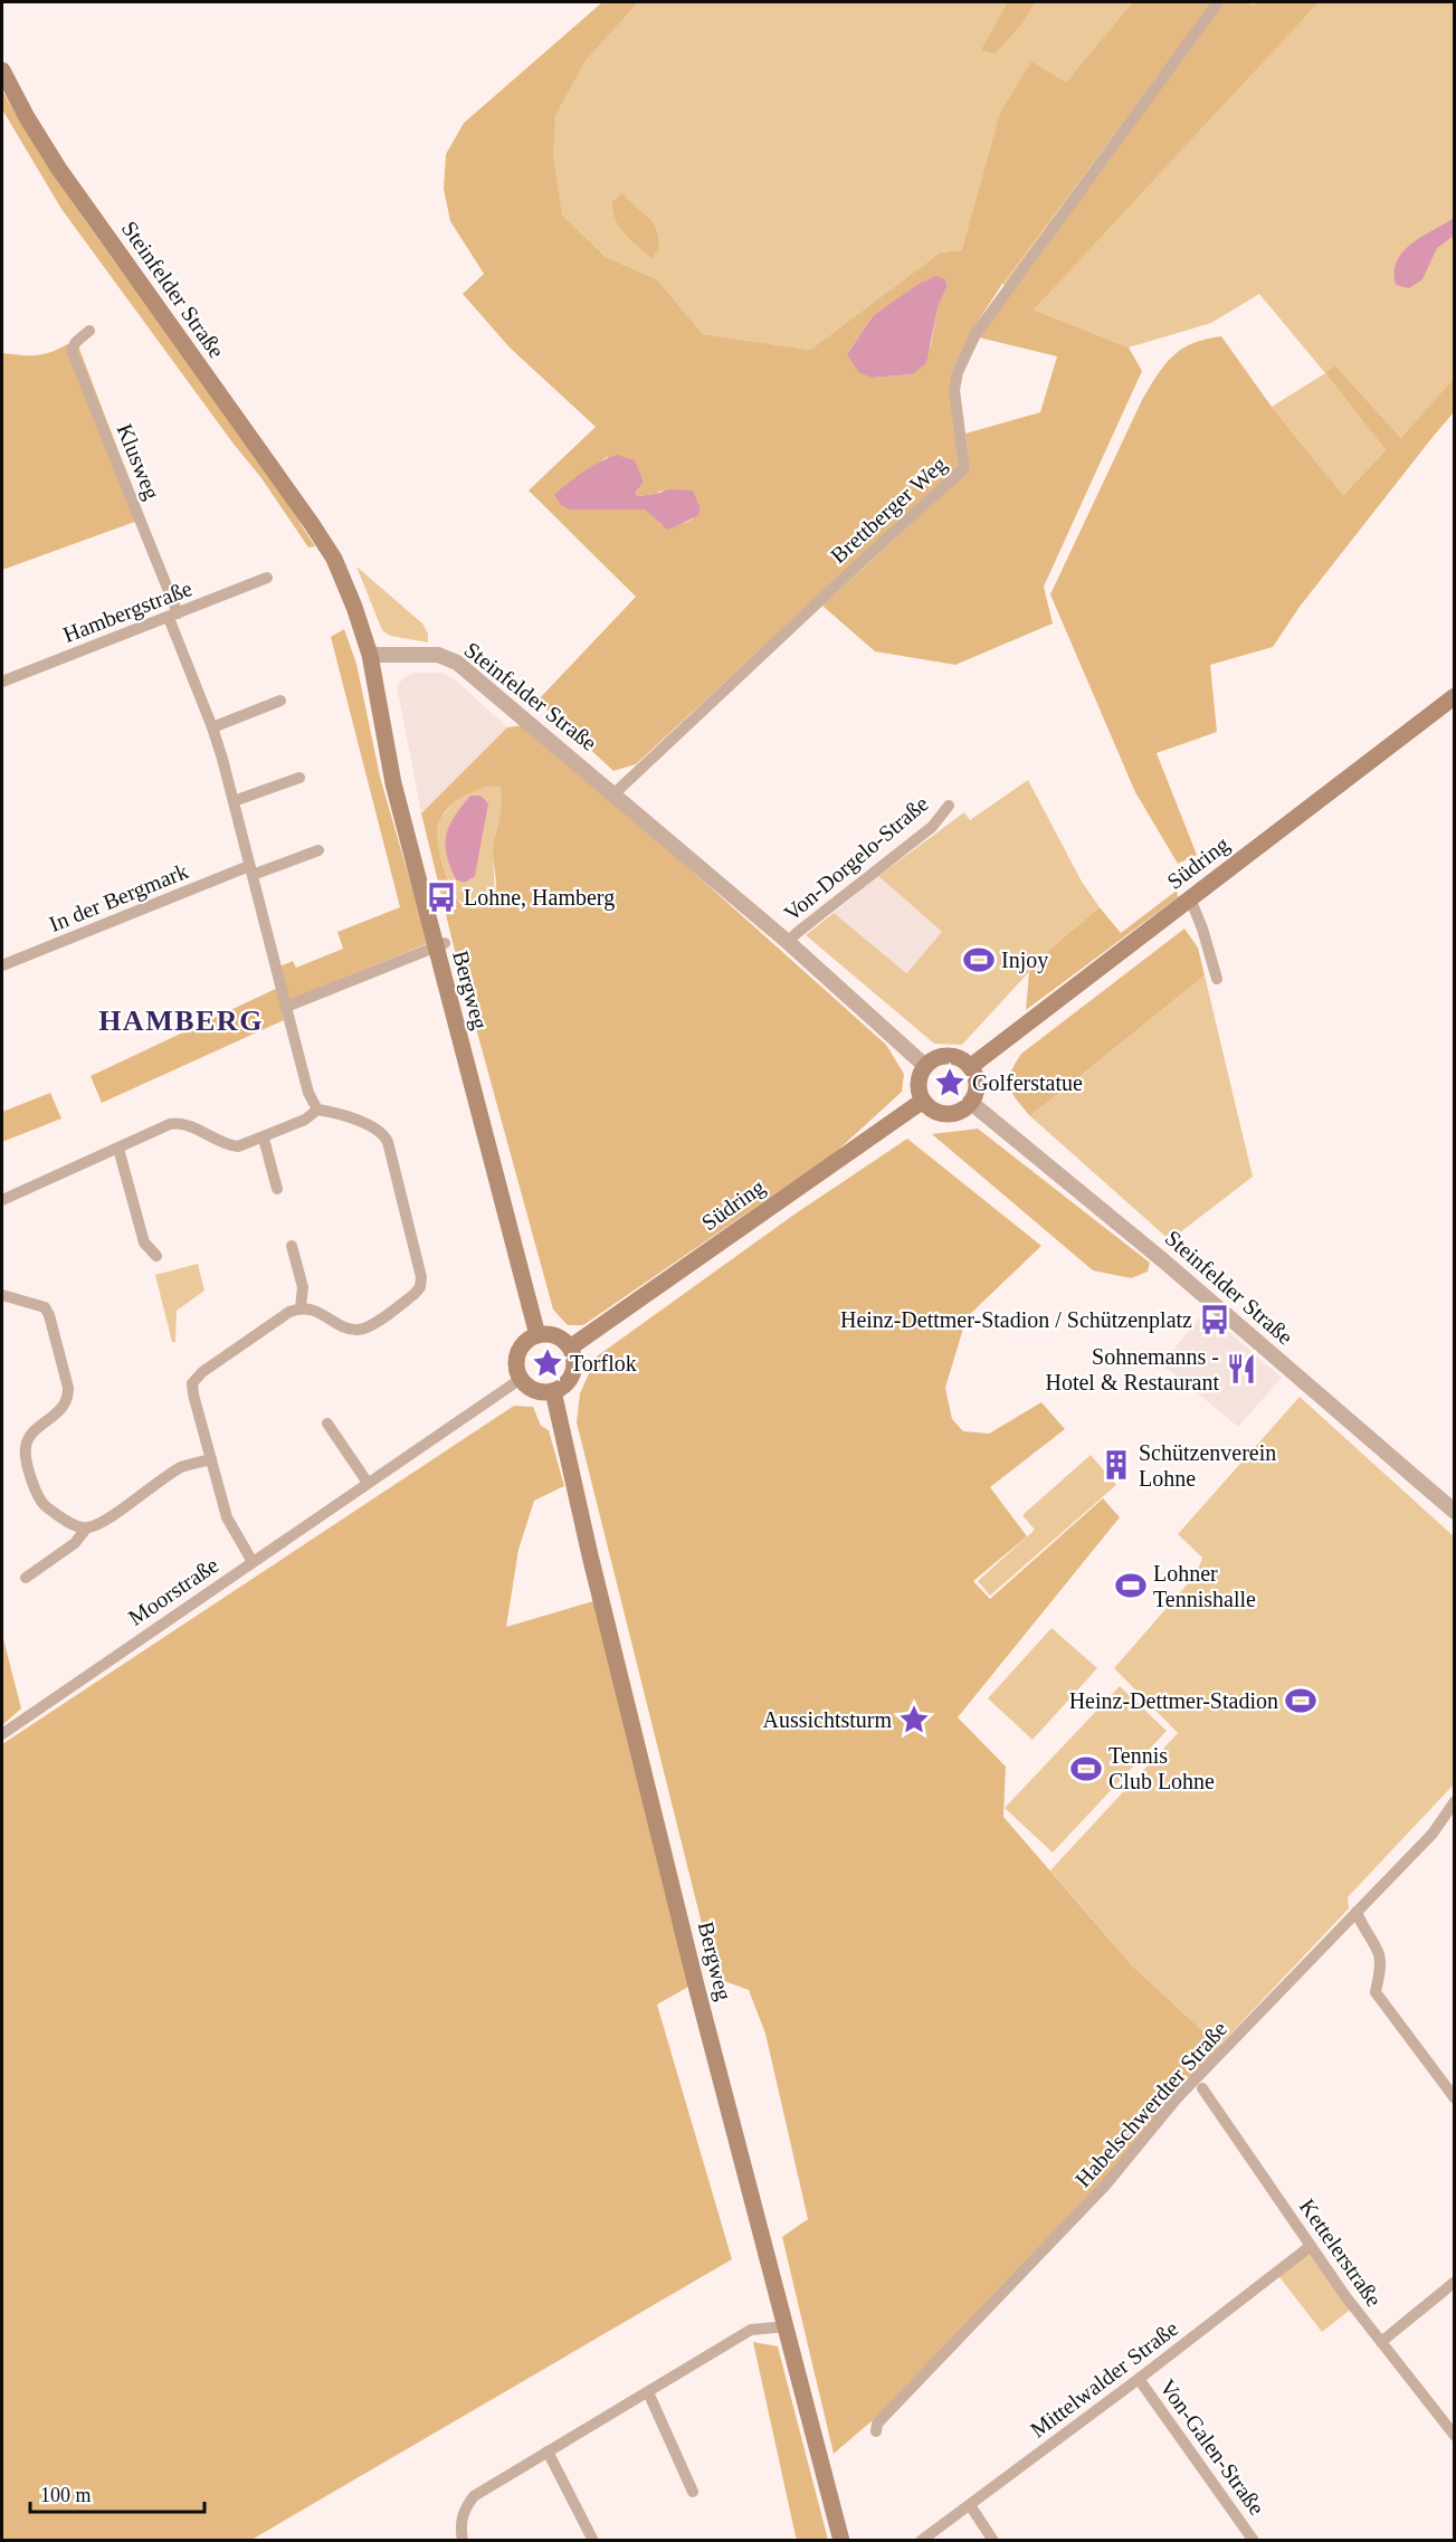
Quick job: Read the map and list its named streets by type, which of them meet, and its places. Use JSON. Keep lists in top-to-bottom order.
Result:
{
  "streets": {
    "main road": ["Steinfelder Straße", "Südring", "Bergweg"],
    "street": [
      "Klusweg",
      "Brettberger Weg",
      "Hambergstraße",
      "Von-Dorgelo-Straße",
      "In der Bergmark",
      "Moorstraße",
      "Habelschwerdter Straße",
      "Kettelerstraße",
      "Mittelwalder Straße",
      "Von-Galen-Straße"
    ]
  },
  "crossings": [
    ["Steinfelder Straße", "Brettberger Weg"],
    ["Steinfelder Straße", "Von-Dorgelo-Straße"],
    ["Steinfelder Straße", "Südring"],
    ["Steinfelder Straße", "Bergweg"],
    ["Klusweg", "Hambergstraße"],
    ["Südring", "Bergweg"],
    ["Südring", "Moorstraße"],
    ["Bergweg", "Moorstraße"],
    ["Kettelerstraße", "Mittelwalder Straße"],
    ["Mittelwalder Straße", "Von-Galen-Straße"]
  ],
  "districts": ["HAMBERG"],
  "places": {
    "bus stop": ["Lohne, Hamberg", "Heinz-Dettmer-Stadion / Schützenplatz"],
    "sports": [
      "Injoy",
      "Lohner Tennishalle",
      "Heinz-Dettmer-Stadion",
      "Tennis Club Lohne"
    ],
    "place": ["Golferstatue", "Torflok", "Aussichtsturm"],
    "restaurant": ["Sohnemanns - Hotel & Restaurant"],
    "building": ["Schützenverein Lohne"]
  },
  "scale_bar": "100 m"
}
